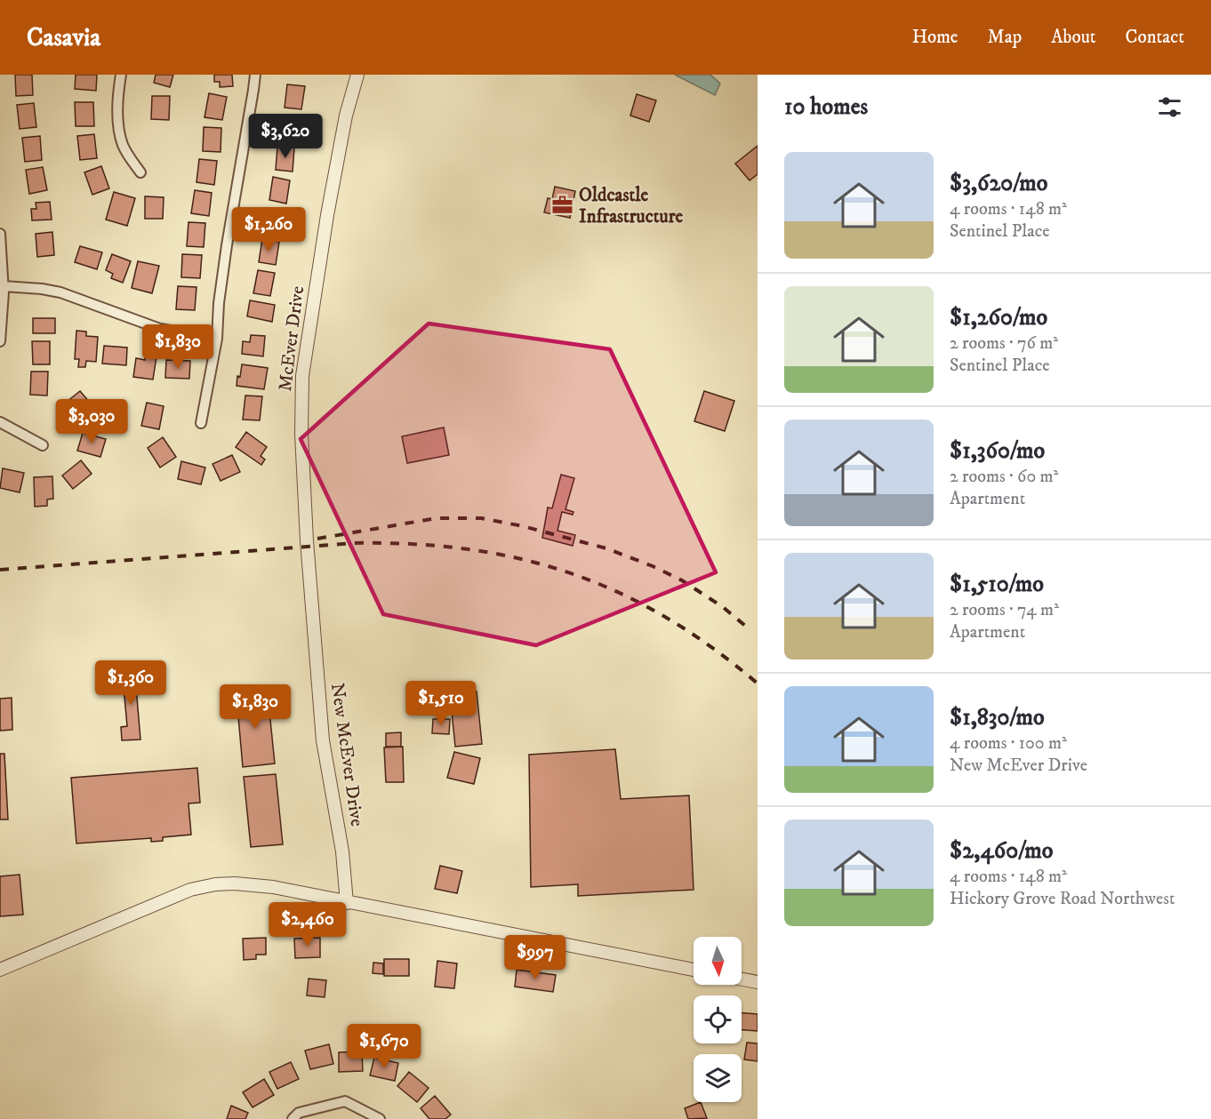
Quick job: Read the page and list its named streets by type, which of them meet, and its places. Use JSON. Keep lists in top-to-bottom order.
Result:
{
  "streets": {
    "street": ["McEver Drive", "New McEver Drive"]
  },
  "crossings": [
    ["McEver Drive", "New McEver Drive"]
  ],
  "places": {
    "office": ["Oldcastle Infrastructure"]
  },
  "north": "bottom",
  "page": {
    "header": "Casavia",
    "nav": [
      "Home",
      "Map",
      "About",
      "Contact"
    ],
    "heading": "10 homes",
    "price": [
      "$3,620",
      "$1,260",
      "$1,830",
      "$3,030",
      "$1,360",
      "$1,510",
      "$1,830",
      "$2,460",
      "$997",
      "$1,670"
    ],
    "list": [
      {
        "name": "$3,620/mo",
        "note": "4 rooms · 148 m² · Sentinel Place"
      },
      {
        "name": "$1,260/mo",
        "note": "2 rooms · 76 m² · Sentinel Place"
      },
      {
        "name": "$1,360/mo",
        "note": "2 rooms · 60 m² · Apartment"
      },
      {
        "name": "$1,510/mo",
        "note": "2 rooms · 74 m² · Apartment"
      },
      {
        "name": "$1,830/mo",
        "note": "4 rooms · 100 m² · New McEver Drive"
      },
      {
        "name": "$2,460/mo",
        "note": "4 rooms · 148 m² · Hickory Grove Road Northwest"
      }
    ]
  }
}
